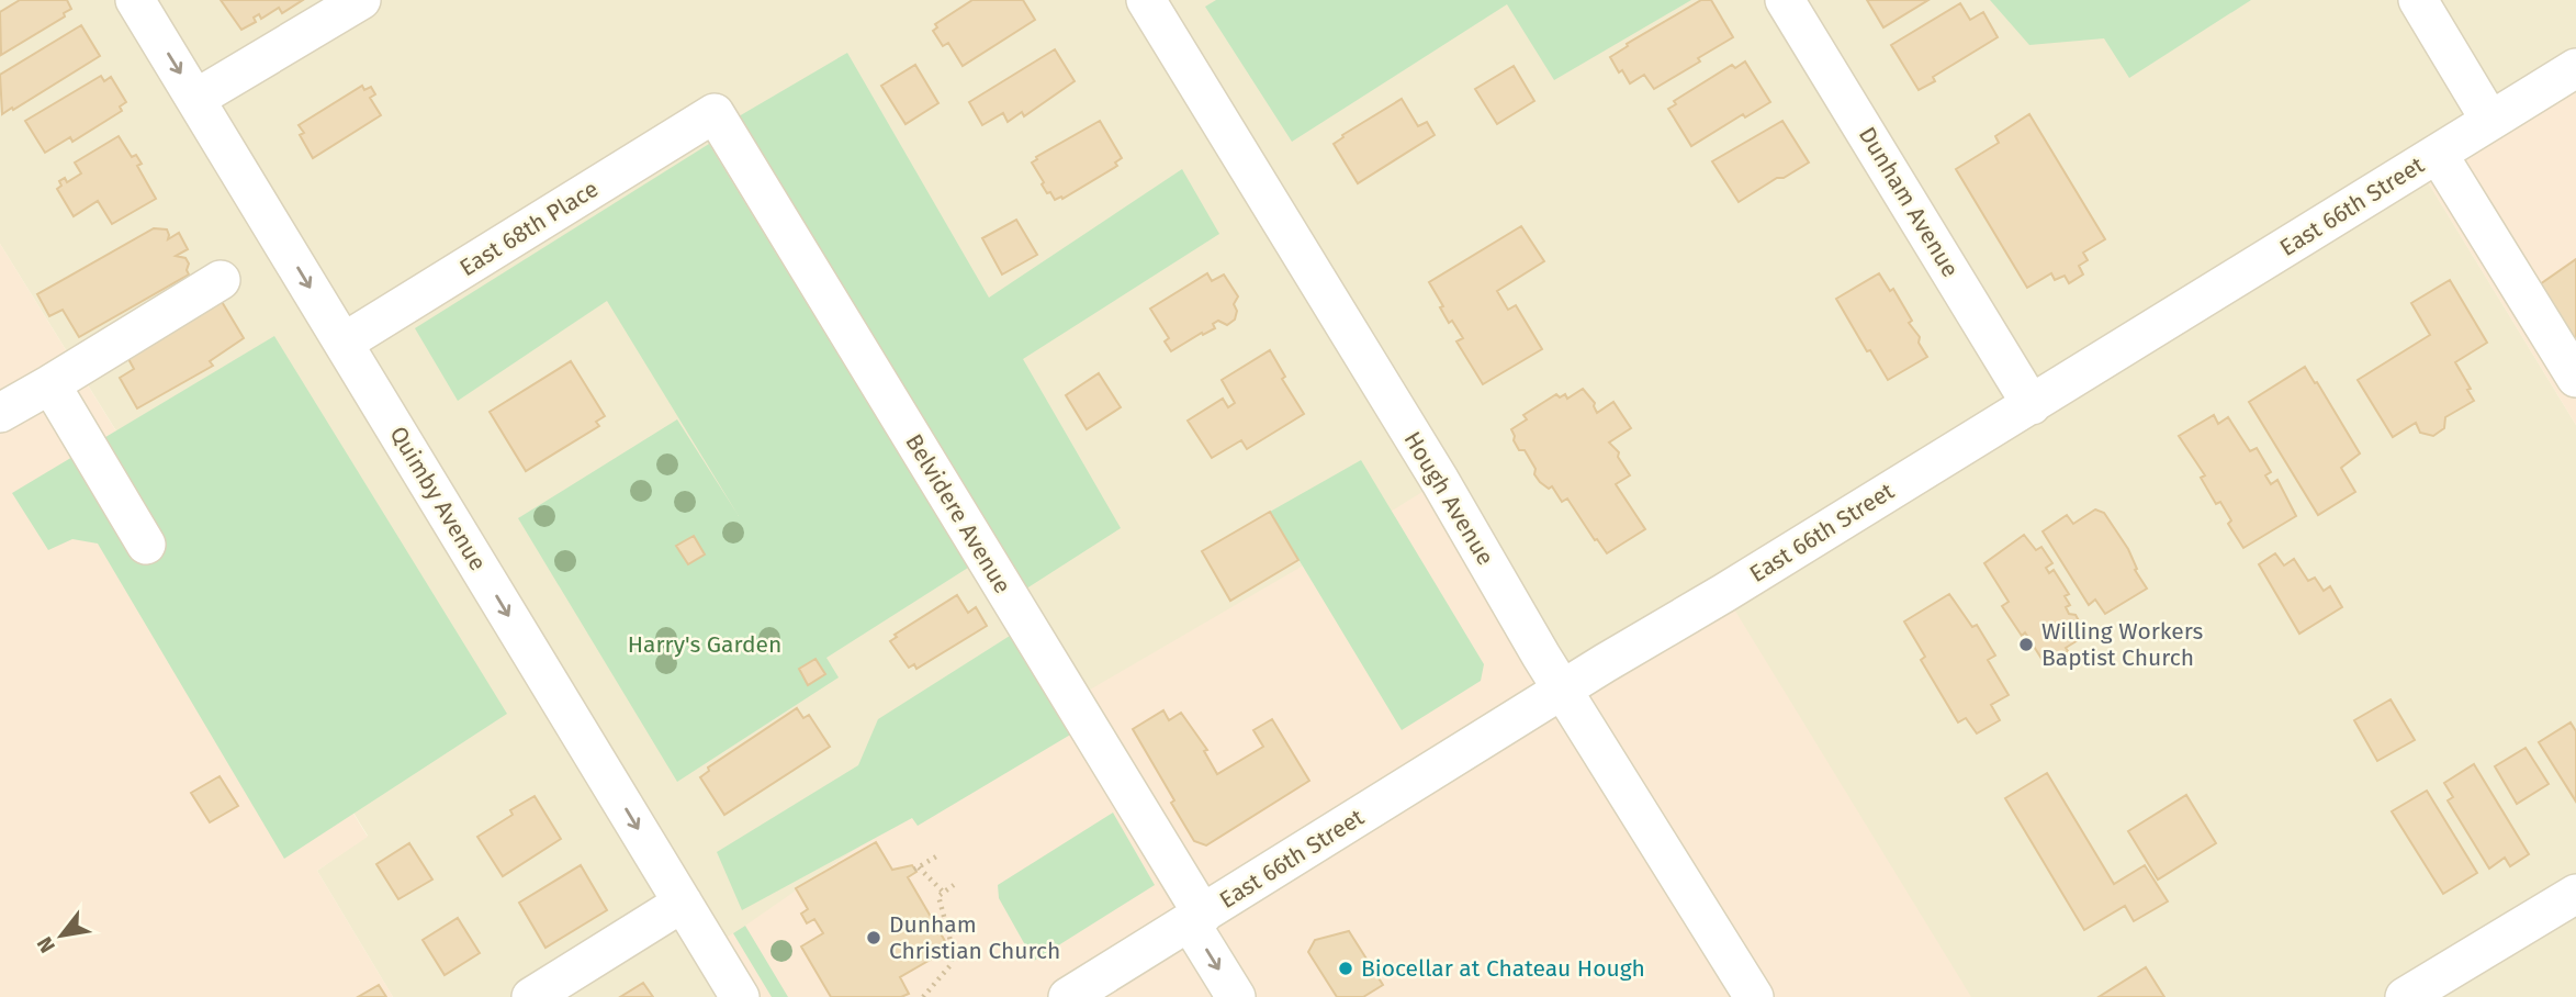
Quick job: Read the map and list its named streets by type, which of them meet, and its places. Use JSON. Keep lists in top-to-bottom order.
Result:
{
  "streets": {
    "street": [
      "Dunham Avenue",
      "East 66th Street",
      "East 68th Place",
      "Quimby Avenue",
      "Hough Avenue",
      "Belvidere Avenue"
    ]
  },
  "crossings": [
    ["Dunham Avenue", "East 66th Street"],
    ["East 66th Street", "Hough Avenue"],
    ["East 66th Street", "Belvidere Avenue"],
    ["East 68th Place", "Quimby Avenue"],
    ["East 68th Place", "Belvidere Avenue"]
  ],
  "one_way": ["Quimby Avenue"],
  "parks": ["Harry's Garden"],
  "places": ["Willing Workers Baptist Church", "Dunham Christian Church", "Biocellar at Chateau Hough"],
  "north": "bottom left"
}
